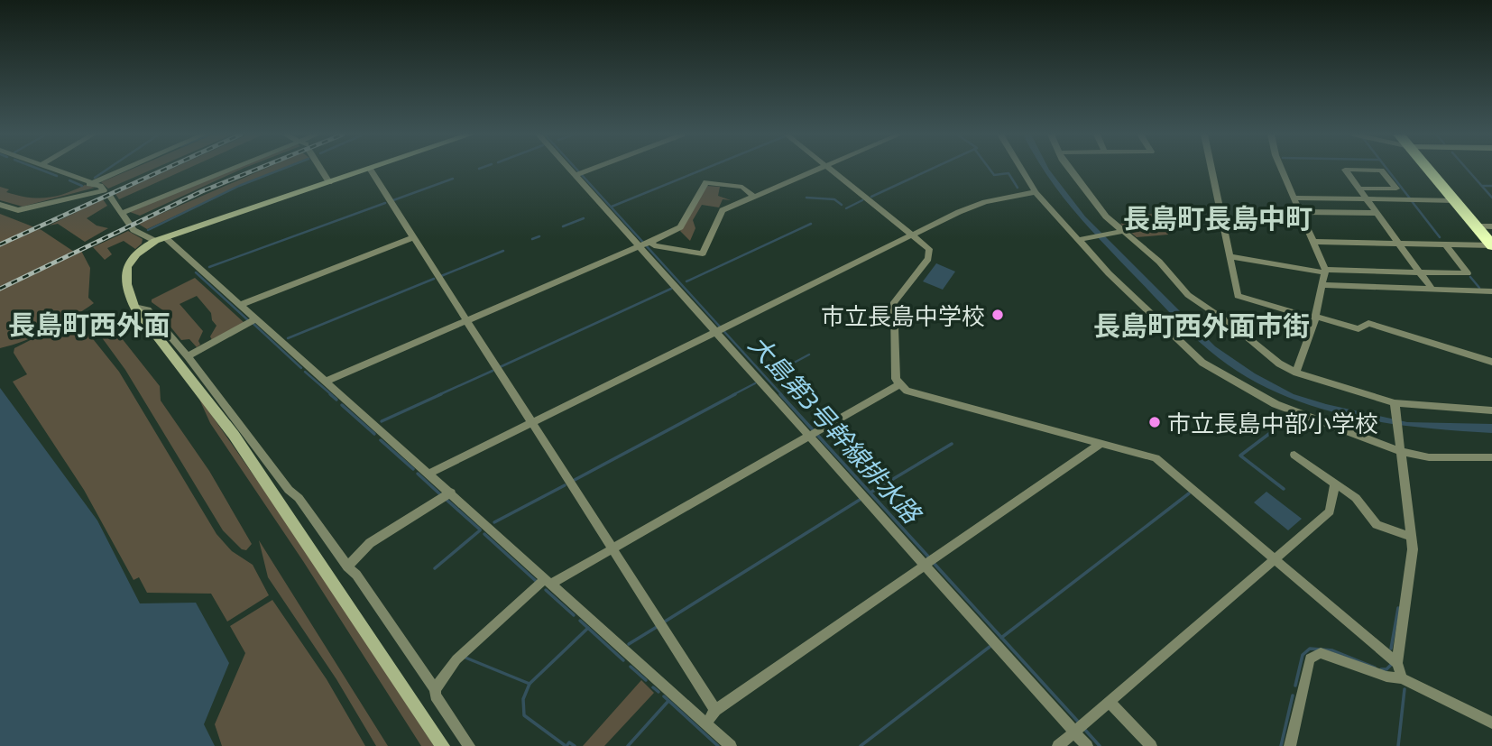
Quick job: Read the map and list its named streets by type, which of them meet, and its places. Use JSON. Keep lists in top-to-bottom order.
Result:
{
  "districts": ["長島町長島中町", "長島町西外面", "長島町西外面市街"],
  "water": ["大島第3号幹線排水路"],
  "places": ["市立長島中学校", "市立長島中部小学校"]
}
